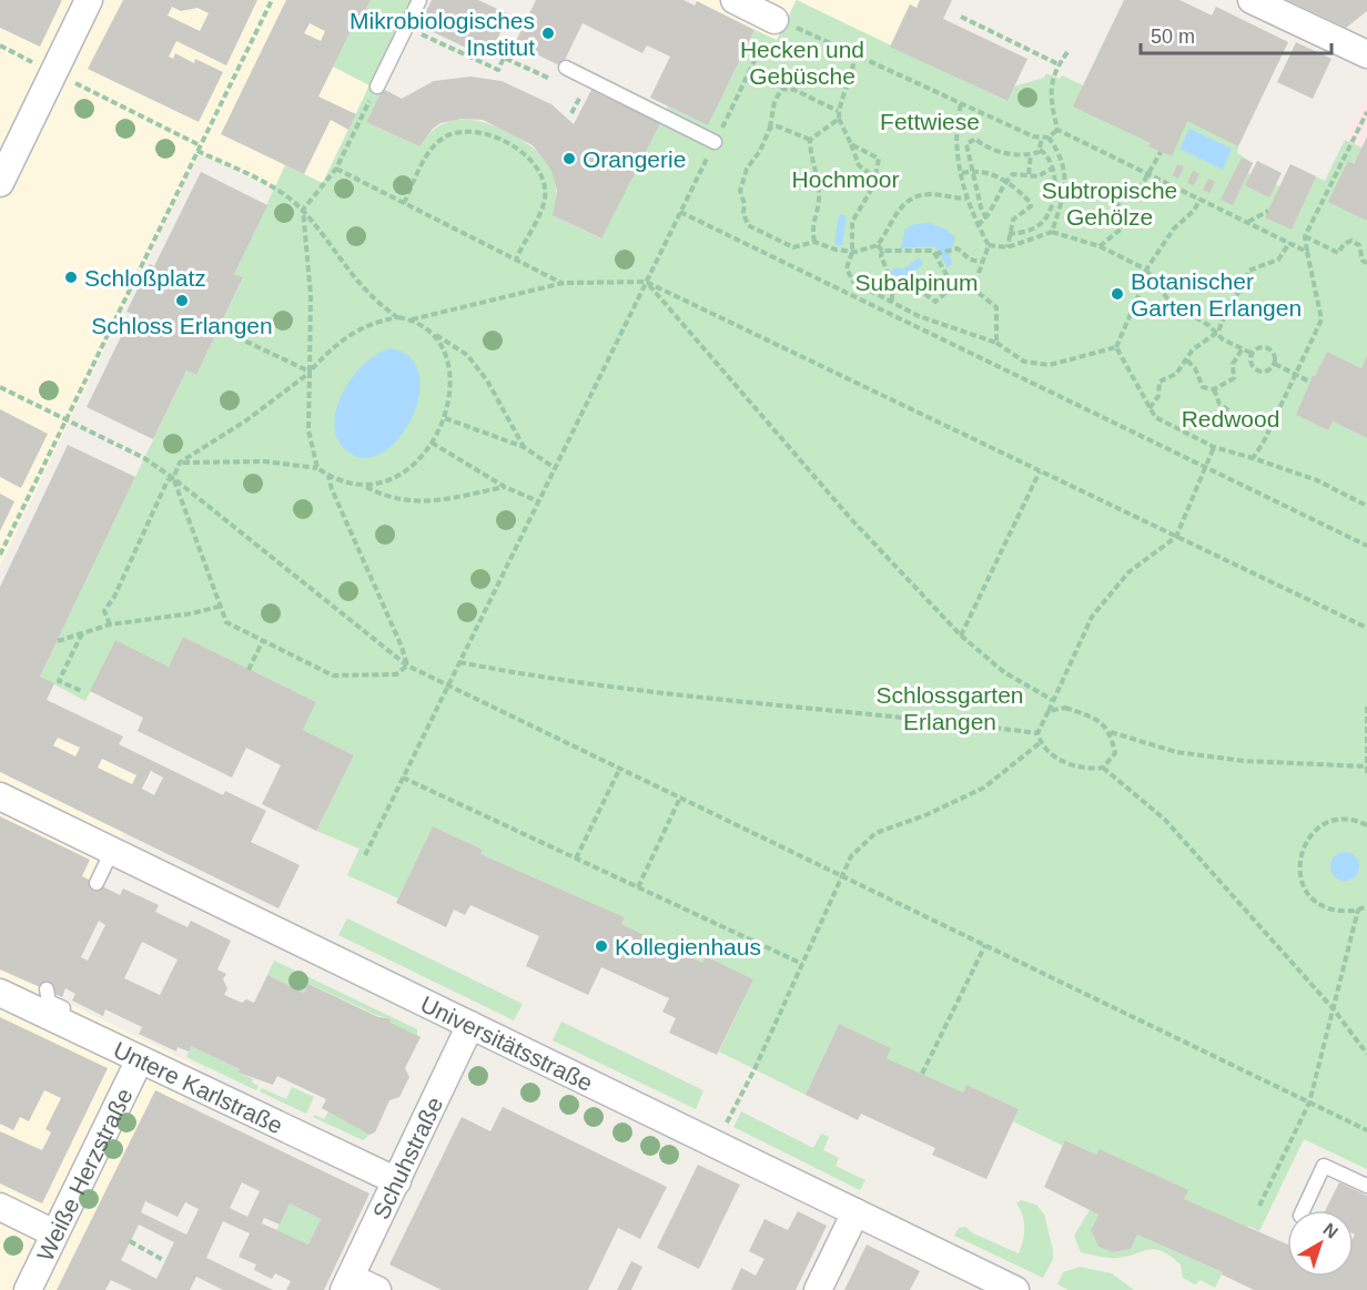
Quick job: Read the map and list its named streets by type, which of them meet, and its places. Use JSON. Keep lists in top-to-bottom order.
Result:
{
  "streets": {
    "street": [
      "Universitätsstraße",
      "Untere Karlstraße",
      "Schuhstraße",
      "Weiße Herzstraße"
    ]
  },
  "crossings": [
    ["Universitätsstraße", "Schuhstraße"],
    ["Untere Karlstraße", "Schuhstraße"],
    ["Untere Karlstraße", "Weiße Herzstraße"]
  ],
  "parks": [
    "Hecken und Gebüsche",
    "Fettwiese",
    "Hochmoor",
    "Subtropische Gehölze",
    "Subalpinum",
    "Redwood",
    "Schlossgarten Erlangen"
  ],
  "places": [
    "Mikrobiologisches Institut",
    "Orangerie",
    "Schloßplatz",
    "Botanischer Garten Erlangen",
    "Schloss Erlangen",
    "Kollegienhaus"
  ],
  "scale_bar": "50 m",
  "north": "top right"
}
